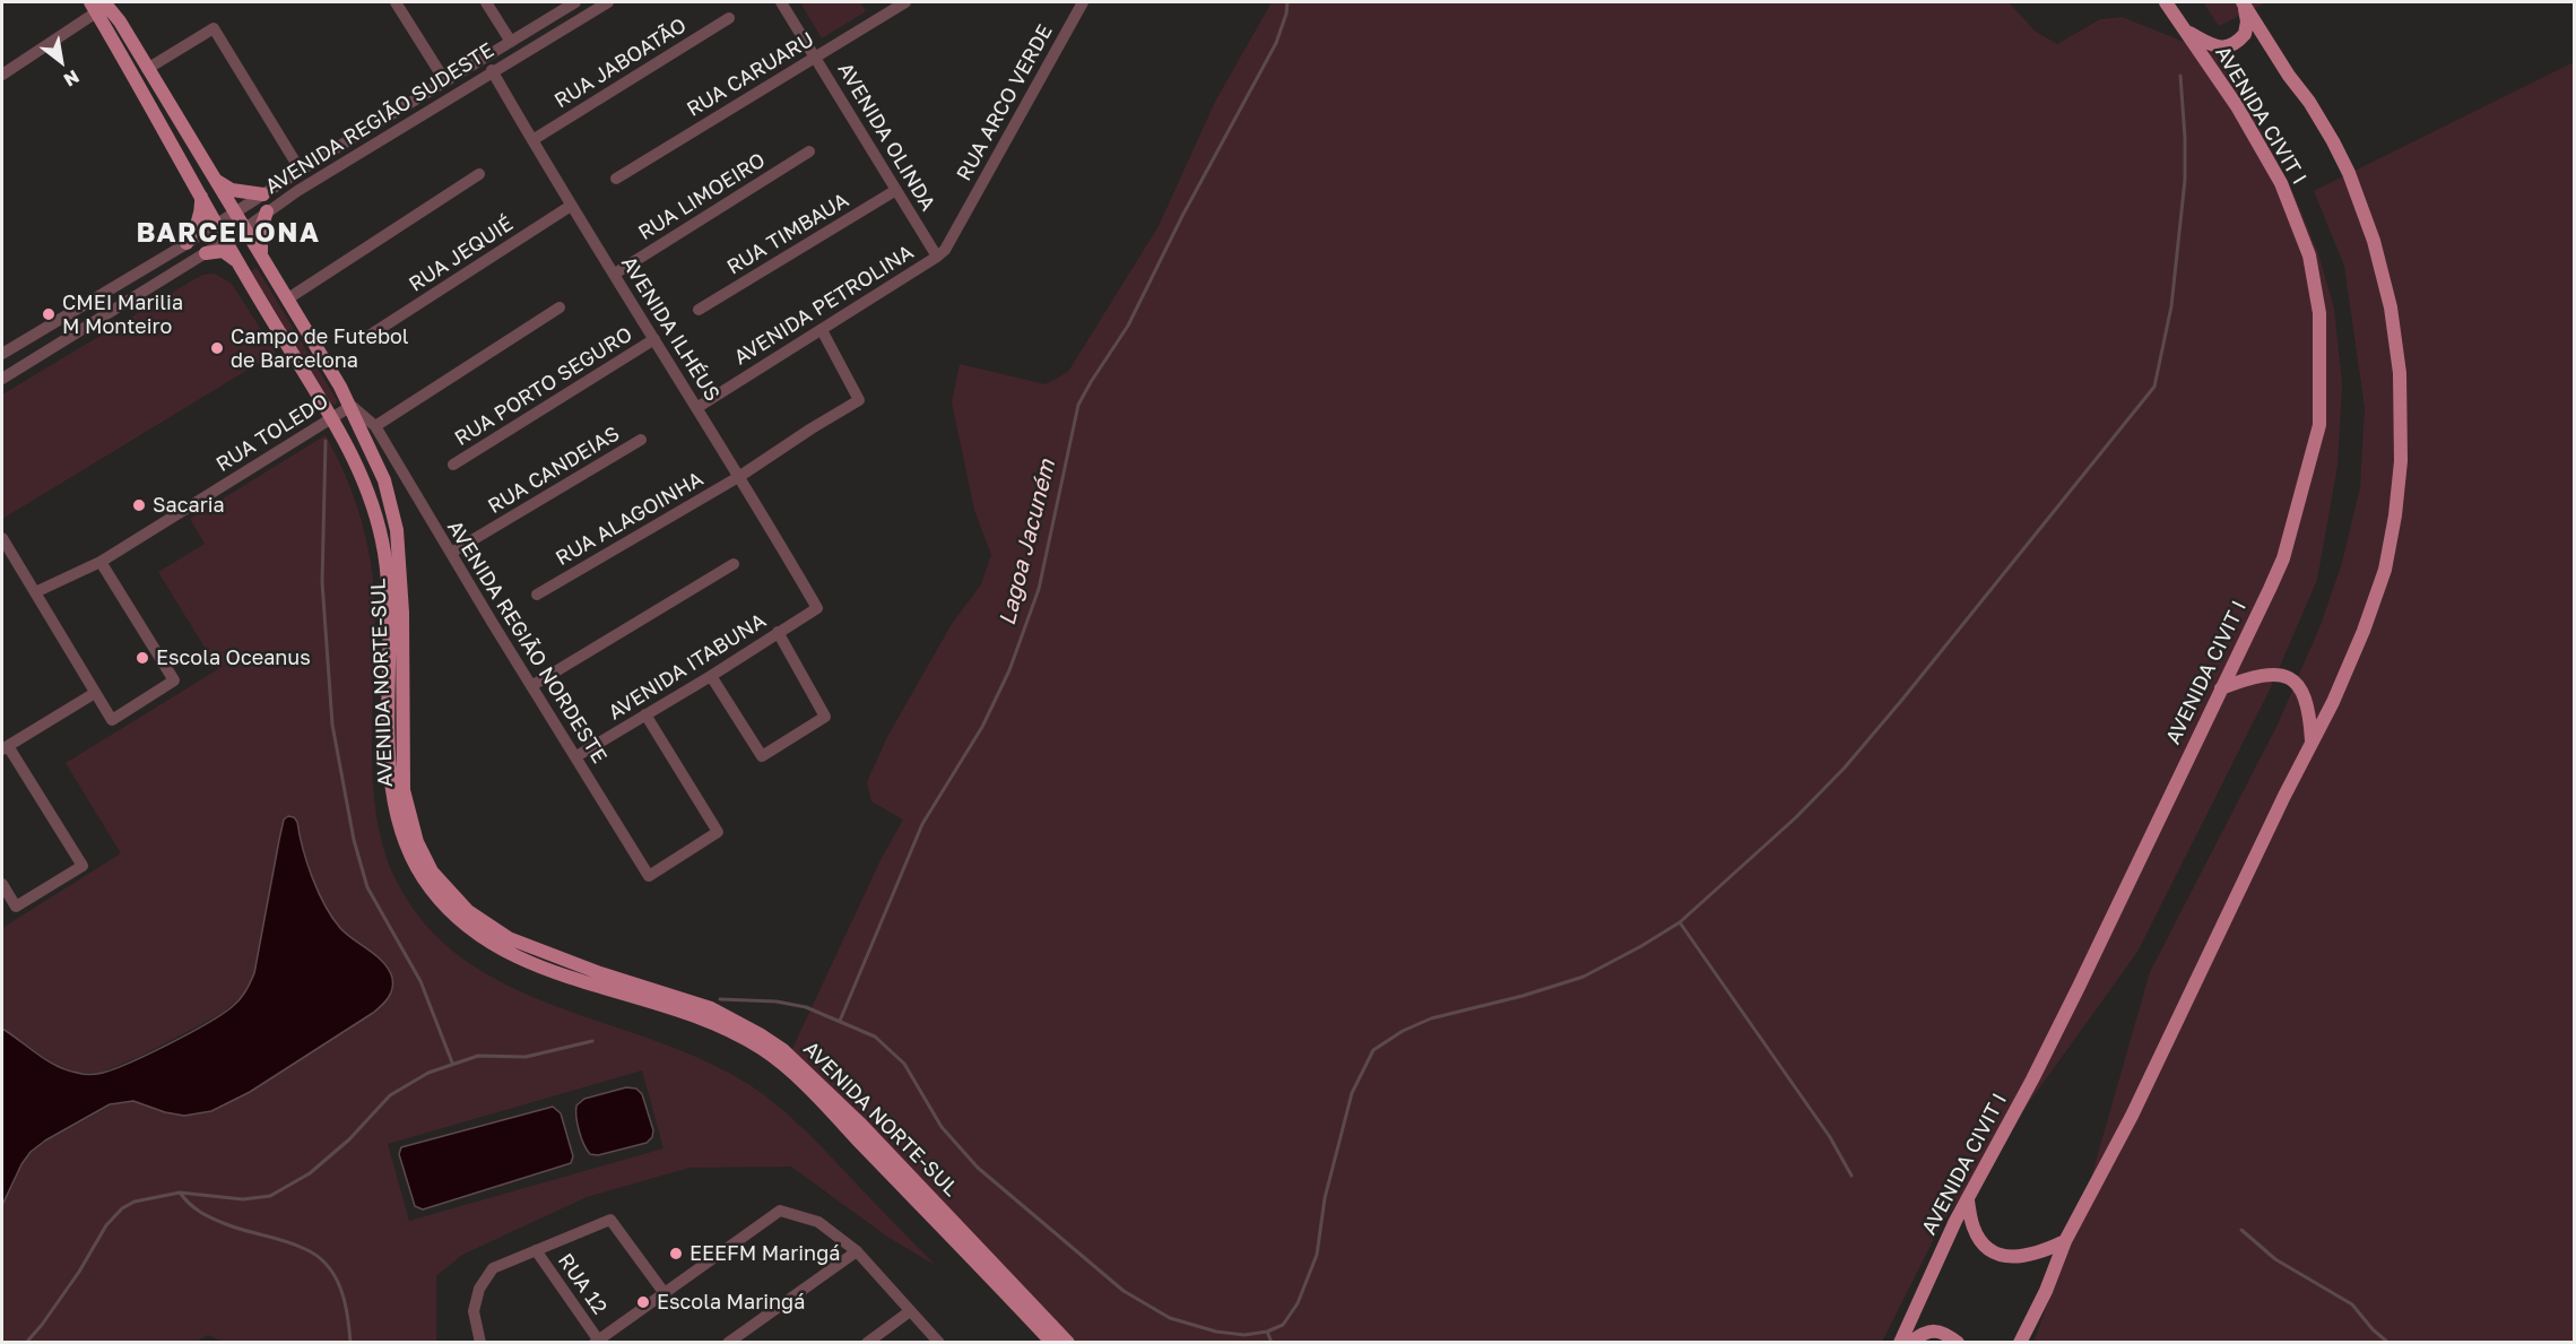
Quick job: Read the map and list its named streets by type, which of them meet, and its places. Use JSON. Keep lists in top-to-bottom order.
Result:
{
  "streets": {
    "main road": ["AVENIDA CIVIT I", "AVENIDA NORTE-SUL"],
    "street": [
      "RUA JABOATÃO",
      "RUA CARUARU",
      "RUA ARCO VERDE",
      "AVENIDA REGIÃO SUDESTE",
      "AVENIDA OLINDA",
      "RUA LIMOEIRO",
      "RUA TIMBAUA",
      "RUA JEQUIÉ",
      "AVENIDA PETROLINA",
      "AVENIDA ILHÉUS",
      "RUA PORTO SEGURO",
      "RUA TOLEDO",
      "RUA CANDEIAS",
      "RUA ALAGOINHA",
      "AVENIDA REGIÃO NORDESTE",
      "AVENIDA ITABUNA",
      "RUA 12"
    ]
  },
  "crossings": [
    ["RUA JABOATÃO", "AVENIDA ILHÉUS"],
    ["RUA CARUARU", "AVENIDA OLINDA"],
    ["RUA ARCO VERDE", "AVENIDA OLINDA"],
    ["RUA ARCO VERDE", "AVENIDA PETROLINA"],
    ["AVENIDA REGIÃO SUDESTE", "AVENIDA ILHÉUS"],
    ["AVENIDA REGIÃO SUDESTE", "AVENIDA NORTE-SUL"],
    ["AVENIDA OLINDA", "RUA TIMBAUA"],
    ["AVENIDA OLINDA", "AVENIDA PETROLINA"],
    ["RUA LIMOEIRO", "AVENIDA ILHÉUS"],
    ["RUA JEQUIÉ", "AVENIDA ILHÉUS"],
    ["AVENIDA PETROLINA", "AVENIDA ILHÉUS"],
    ["AVENIDA PETROLINA", "RUA ALAGOINHA"],
    ["AVENIDA ILHÉUS", "RUA PORTO SEGURO"],
    ["AVENIDA ILHÉUS", "RUA ALAGOINHA"],
    ["AVENIDA ILHÉUS", "AVENIDA ITABUNA"],
    ["RUA TOLEDO", "AVENIDA REGIÃO NORDESTE"],
    ["RUA TOLEDO", "AVENIDA NORTE-SUL"],
    ["RUA CANDEIAS", "AVENIDA REGIÃO NORDESTE"],
    ["AVENIDA REGIÃO NORDESTE", "AVENIDA ITABUNA"],
    ["AVENIDA REGIÃO NORDESTE", "AVENIDA NORTE-SUL"]
  ],
  "districts": ["BARCELONA"],
  "water": ["Lagoa Jacuném"],
  "places": [
    "CMEI Marilia M Monteiro",
    "Campo de Futebol de Barcelona",
    "Sacaria",
    "Escola Oceanus",
    "EEEFM Maringá",
    "Escola Maringá"
  ],
  "north": "bottom right"
}
